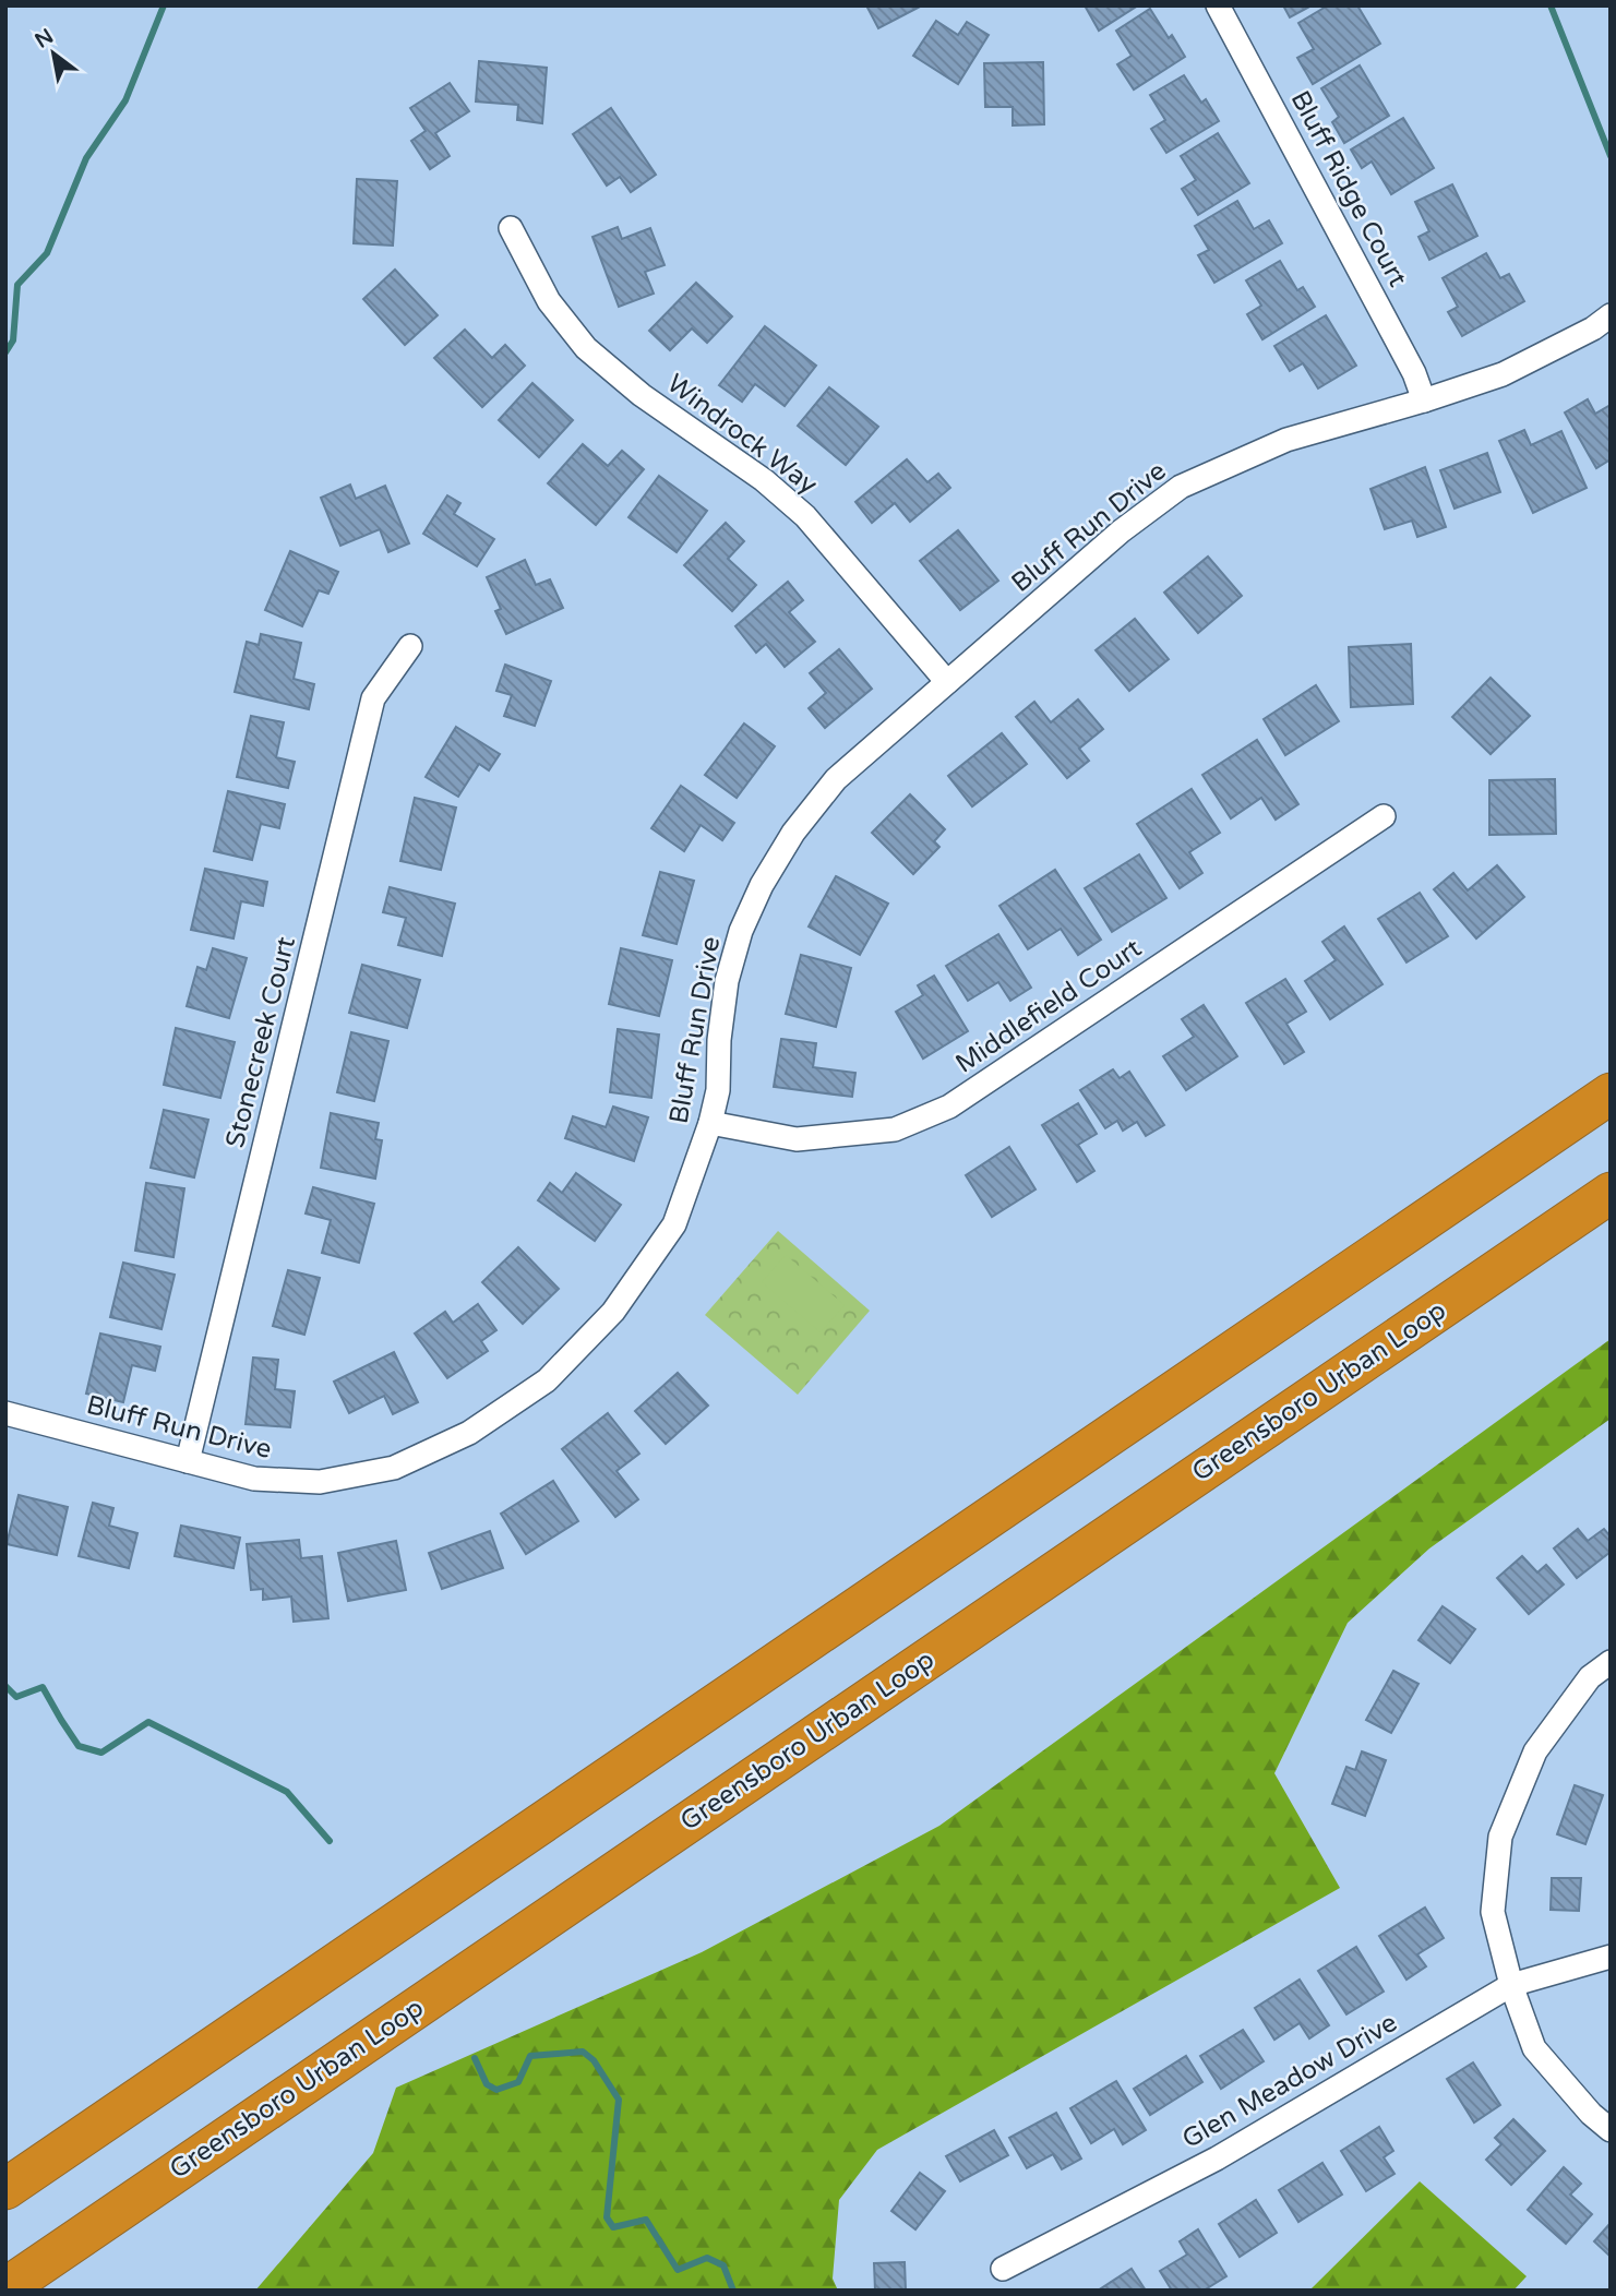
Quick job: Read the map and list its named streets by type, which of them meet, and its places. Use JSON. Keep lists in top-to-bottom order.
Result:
{
  "streets": {
    "highway": ["Greensboro Urban Loop"],
    "street": [
      "Bluff Ridge Court",
      "Windrock Way",
      "Bluff Run Drive",
      "Middlefield Court",
      "Stonecreek Court",
      "Glen Meadow Drive"
    ]
  },
  "crossings": [
    ["Bluff Ridge Court", "Bluff Run Drive"],
    ["Windrock Way", "Bluff Run Drive"],
    ["Bluff Run Drive", "Middlefield Court"],
    ["Bluff Run Drive", "Stonecreek Court"]
  ],
  "north": "top left"
}
